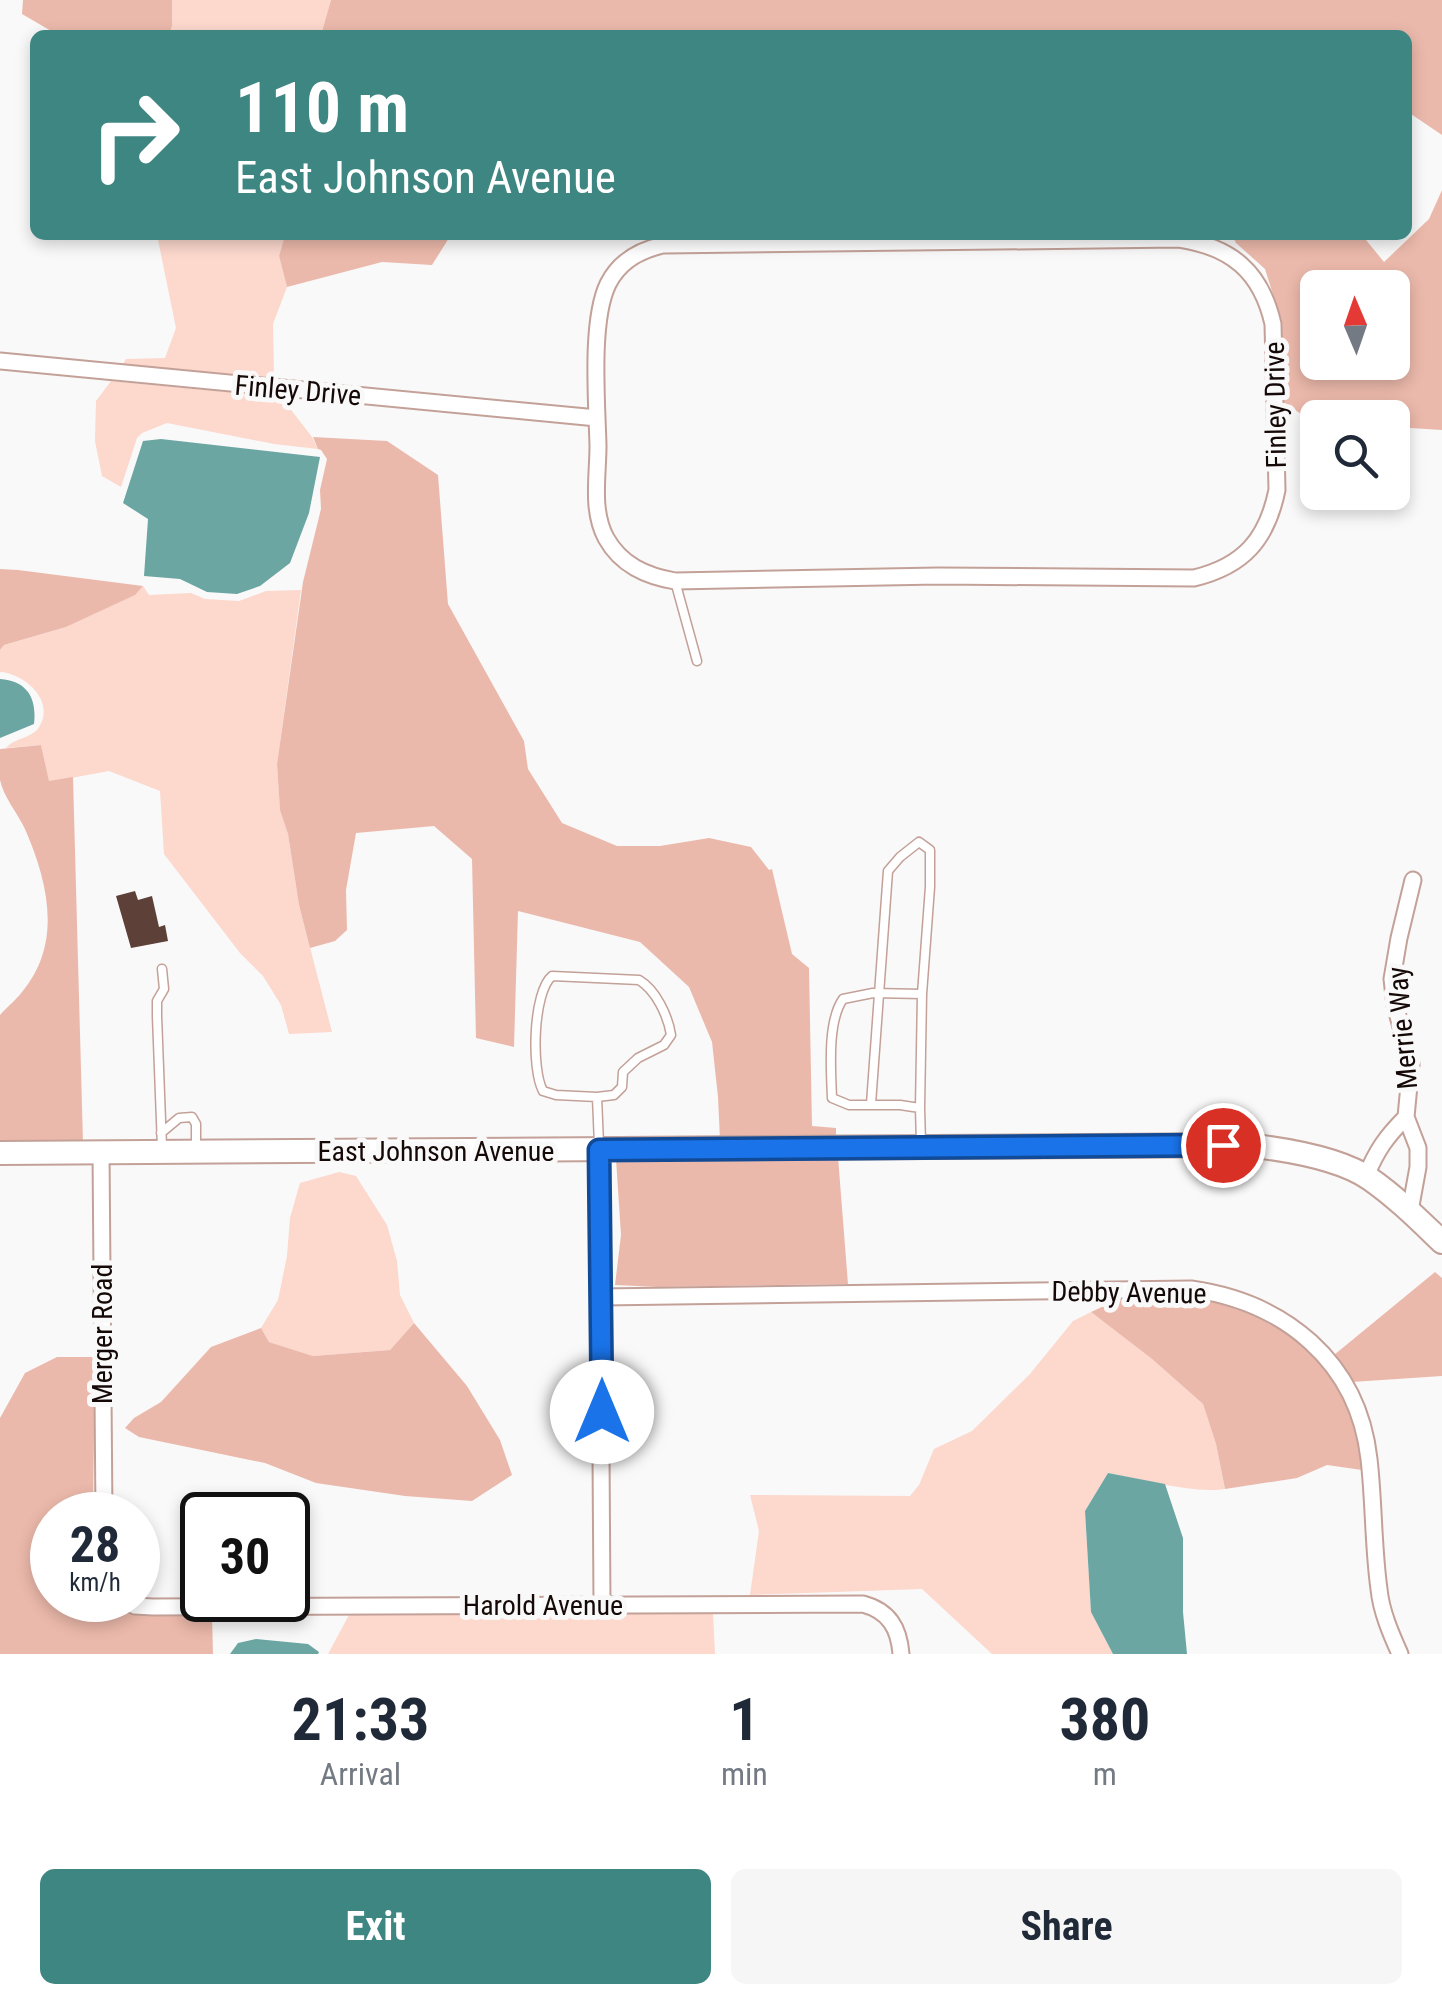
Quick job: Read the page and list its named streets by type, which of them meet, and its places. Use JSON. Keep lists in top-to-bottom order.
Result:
{
  "streets": {
    "main road": ["East Johnson Avenue"],
    "street": [
      "Finley Drive",
      "Merrie Way",
      "Debby Avenue",
      "Merger Road",
      "Harold Avenue"
    ]
  },
  "crossings": [
    ["Merrie Way", "East Johnson Avenue"],
    ["East Johnson Avenue", "Merger Road"]
  ],
  "north": "top",
  "page": {
    "turn": ["110 m", "East Johnson Avenue"],
    "speed": "28 km/h",
    "limit": "30",
    "eta": [
      "21:33",
      "Arrival",
      "1",
      "min",
      "380",
      "m"
    ],
    "buttons": ["Exit", "Share"]
  }
}
